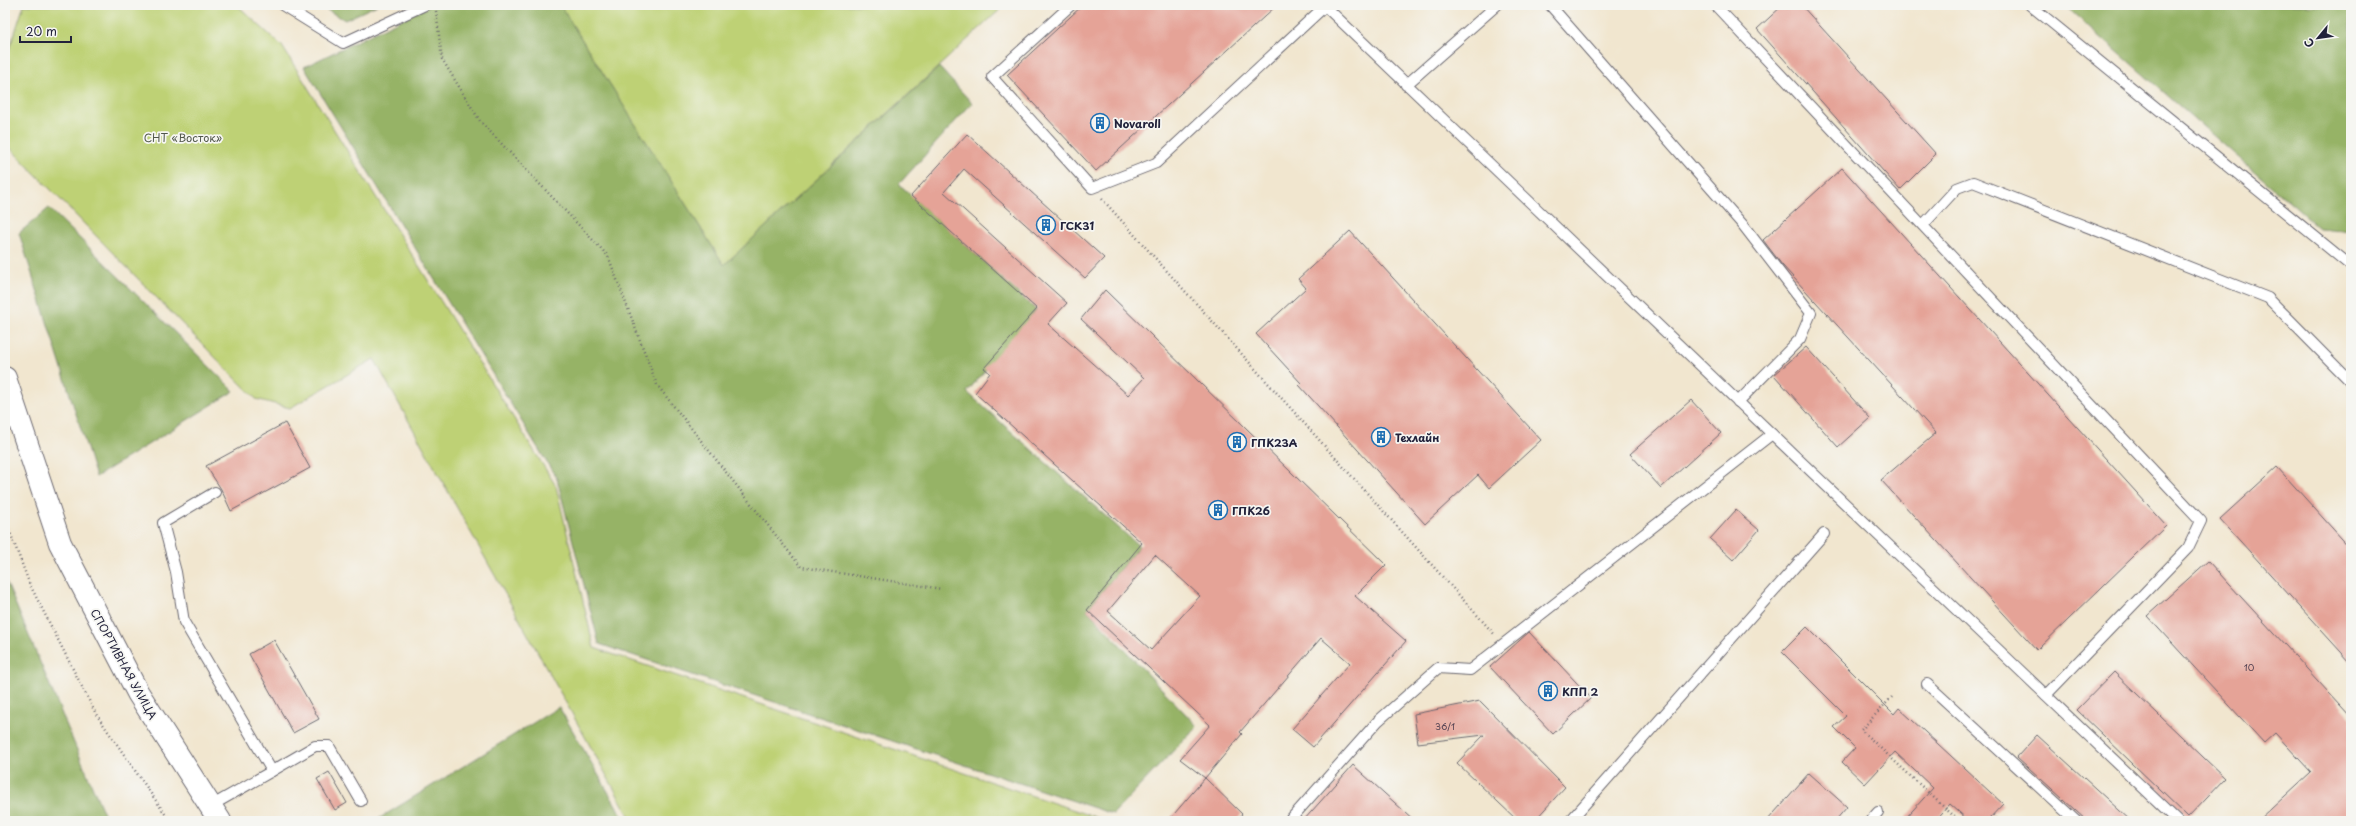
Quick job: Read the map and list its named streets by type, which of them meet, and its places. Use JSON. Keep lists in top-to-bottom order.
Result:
{
  "streets": {
    "street": ["СПОРТИВНАЯ УЛИЦА"]
  },
  "parks": ["СНТ «Восток»"],
  "places": {
    "building": [
      "Novaroll",
      "ГСК31",
      "Техлайн",
      "ГПК23А",
      "ГПК26",
      "КПП 2"
    ]
  },
  "house_numbers": ["10", "36/1"],
  "scale_bar": "20 m",
  "north": "bottom left"
}
